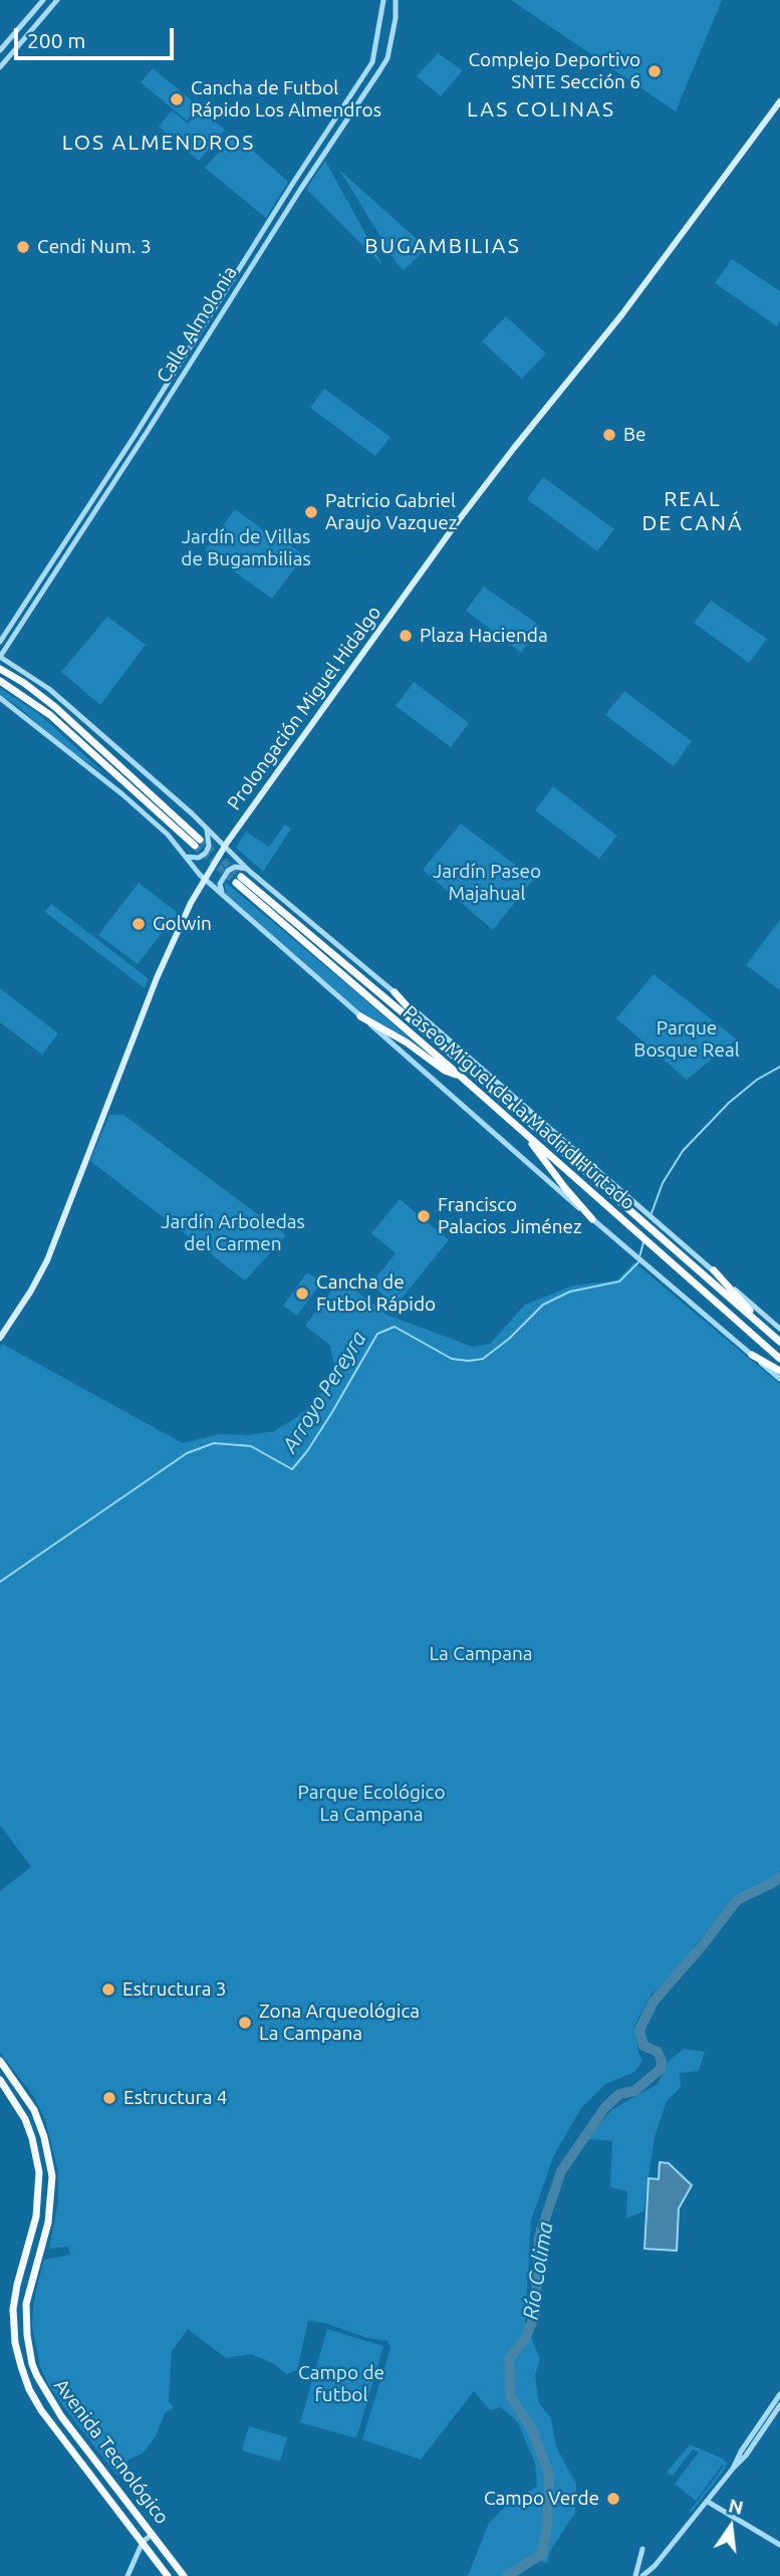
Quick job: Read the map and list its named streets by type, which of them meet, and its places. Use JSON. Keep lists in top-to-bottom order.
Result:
{
  "streets": {
    "highway": ["Paseo Miguel de la Madrid Hurtado"],
    "main road": ["Prolongación Miguel Hidalgo", "Avenida Tecnológico"],
    "street": ["Calle Almolonia"]
  },
  "districts": [
    "LAS COLINAS",
    "LOS ALMENDROS",
    "BUGAMBILIAS",
    "REAL DE CANÁ"
  ],
  "water": ["Arroyo Pereyra", "Río Colima"],
  "parks": [
    "Jardín de Villas de Bugambilias",
    "Jardín Paseo Majahual",
    "Parque Bosque Real",
    "Jardín Arboledas del Carmen",
    "La Campana",
    "Parque Ecológico La Campana",
    "Campo de futbol"
  ],
  "places": [
    "Complejo Deportivo SNTE Sección 6",
    "Cancha de Futbol Rápido Los Almendros",
    "Cendi Num. 3",
    "Be",
    "Patricio Gabriel Araujo Vazquez",
    "Plaza Hacienda",
    "Golwin",
    "Francisco Palacios Jiménez",
    "Cancha de Futbol Rápido",
    "Estructura 3",
    "Zona Arqueológica La Campana",
    "Estructura 4",
    "Campo Verde"
  ],
  "scale_bar": "200 m",
  "north": "top"
}
